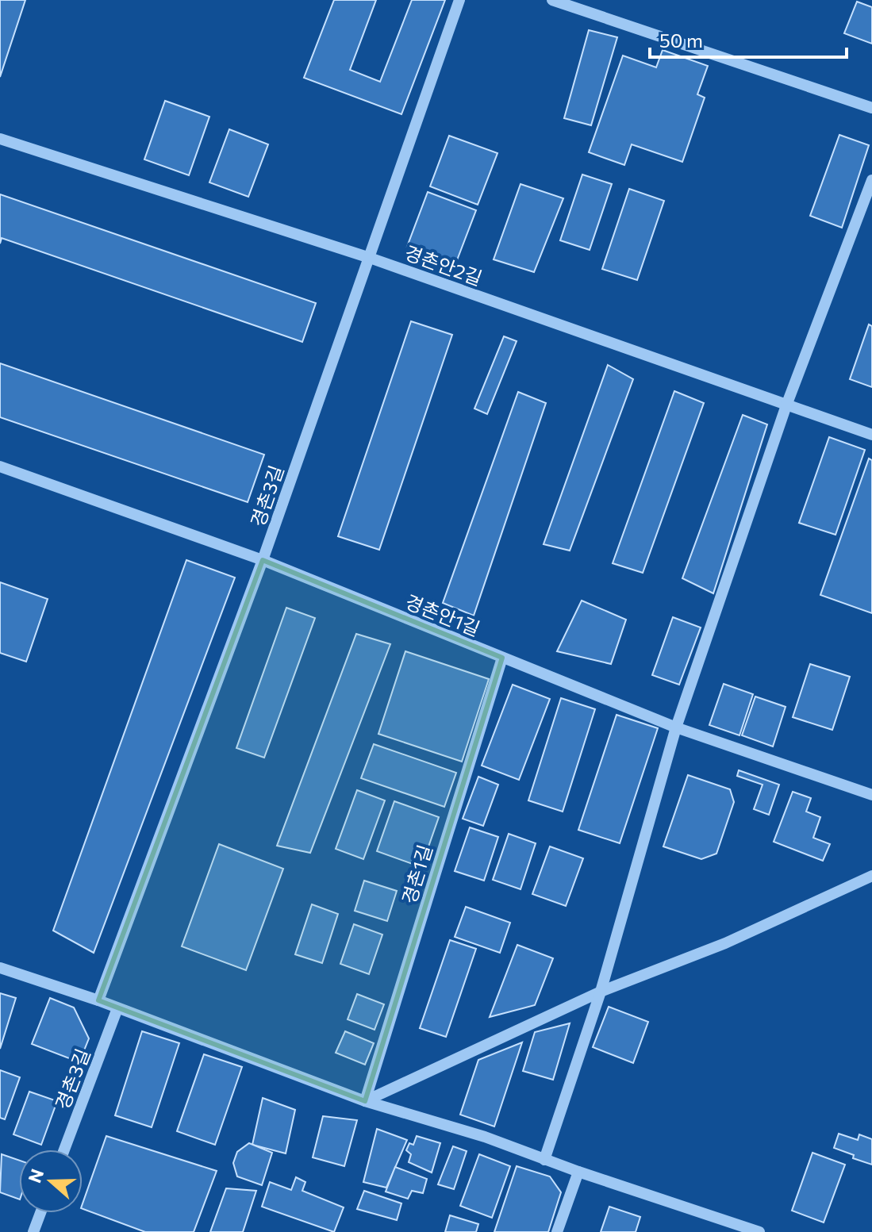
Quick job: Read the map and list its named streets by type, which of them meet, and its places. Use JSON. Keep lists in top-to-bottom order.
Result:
{
  "streets": {
    "street": [
      "경촌안2길",
      "경촌3길",
      "경촌안1길",
      "경촌1길"
    ]
  },
  "crossings": [
    ["경촌안2길", "경촌3길"],
    ["경촌3길", "경촌안1길"],
    ["경촌안1길", "경촌1길"]
  ],
  "scale_bar": "50 m",
  "north": "left"
}
